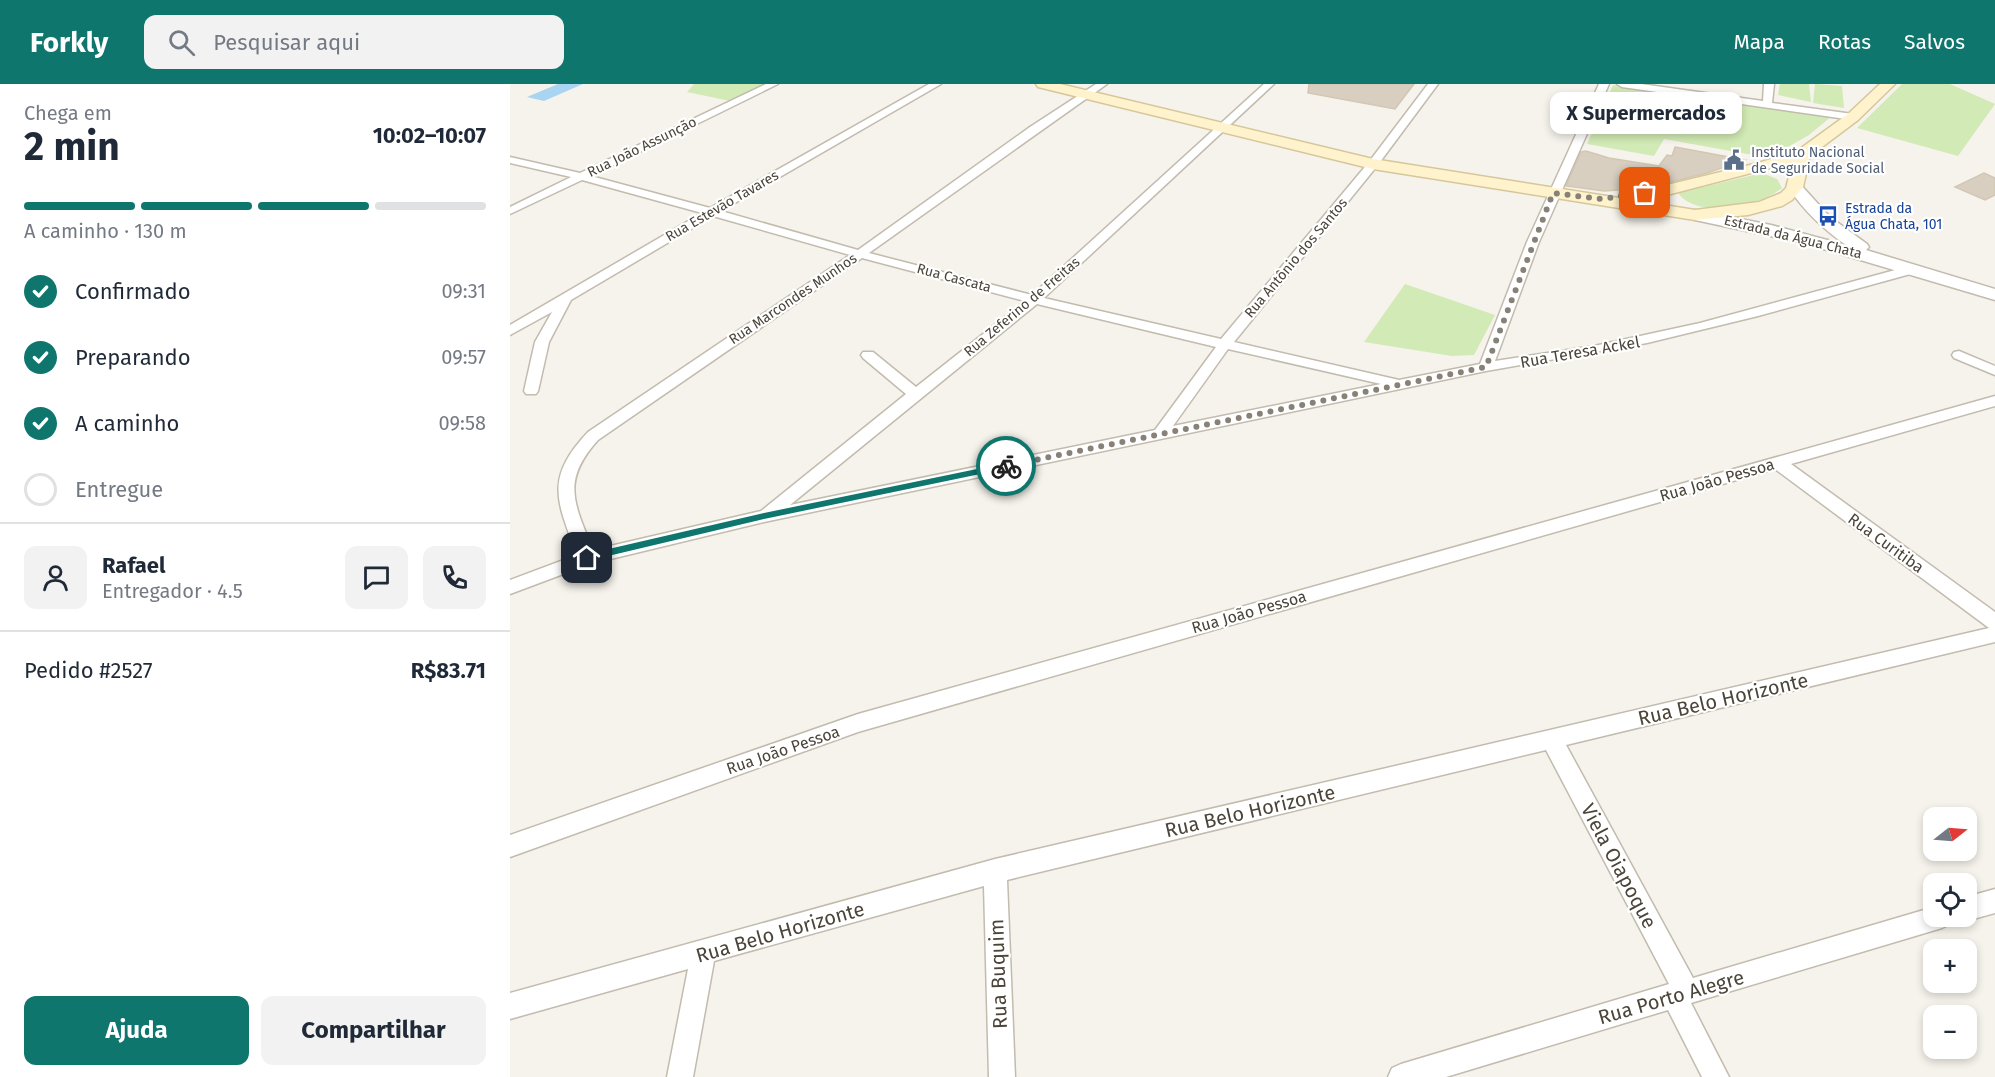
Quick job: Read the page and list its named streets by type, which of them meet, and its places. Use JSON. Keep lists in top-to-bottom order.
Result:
{
  "streets": {
    "street": [
      "Rua João Assunção",
      "Rua Estevão Tavares",
      "Estrada da Água Chata",
      "Rua Antônio dos Santos",
      "Rua Cascata",
      "Rua Marcondes Munhos",
      "Rua Zeferino de Freitas",
      "Rua Teresa Ackel",
      "Rua João Pessoa",
      "Rua Curitiba",
      "Rua Belo Horizonte",
      "Viela Oiapoque",
      "Rua Buquim",
      "Rua Porto Alegre"
    ]
  },
  "crossings": [
    ["Rua João Assunção", "Rua Cascata"],
    ["Rua Estevão Tavares", "Rua Cascata"],
    ["Estrada da Água Chata", "Rua Teresa Ackel"],
    ["Rua Antônio dos Santos", "Rua Cascata"],
    ["Rua Antônio dos Santos", "Rua Teresa Ackel"],
    ["Rua Cascata", "Rua Marcondes Munhos"],
    ["Rua Cascata", "Rua Zeferino de Freitas"],
    ["Rua Cascata", "Rua Teresa Ackel"],
    ["Rua Marcondes Munhos", "Rua Teresa Ackel"],
    ["Rua Zeferino de Freitas", "Rua Teresa Ackel"],
    ["Rua João Pessoa", "Rua Curitiba"],
    ["Rua Belo Horizonte", "Viela Oiapoque"],
    ["Rua Belo Horizonte", "Rua Buquim"],
    ["Viela Oiapoque", "Rua Porto Alegre"]
  ],
  "places": {
    "public building": ["Instituto Nacional de Seguridade Social"],
    "other": ["X Supermercados"],
    "bus stop": ["Estrada da Água Chata, 101"]
  },
  "north": "right",
  "page": {
    "header": "Forkly",
    "search": "Pesquisar aqui",
    "nav": ["Mapa", "Rotas", "Salvos"],
    "heading": ["2 min", "Chega em", "10:02–10:07"],
    "panel": [
      "Rafael",
      "Entregador · 4.5",
      "Pedido #2527",
      "R$83.71"
    ],
    "bubble": "X Supermercados",
    "bar": "A caminho · 130 m",
    "list": [
      ["Confirmado", "09:31"],
      ["Preparando", "09:57"],
      ["A caminho", "09:58"],
      "Entregue"
    ],
    "map_buttons": ["+", "−"],
    "buttons": ["Ajuda", "Compartilhar"]
  }
}
